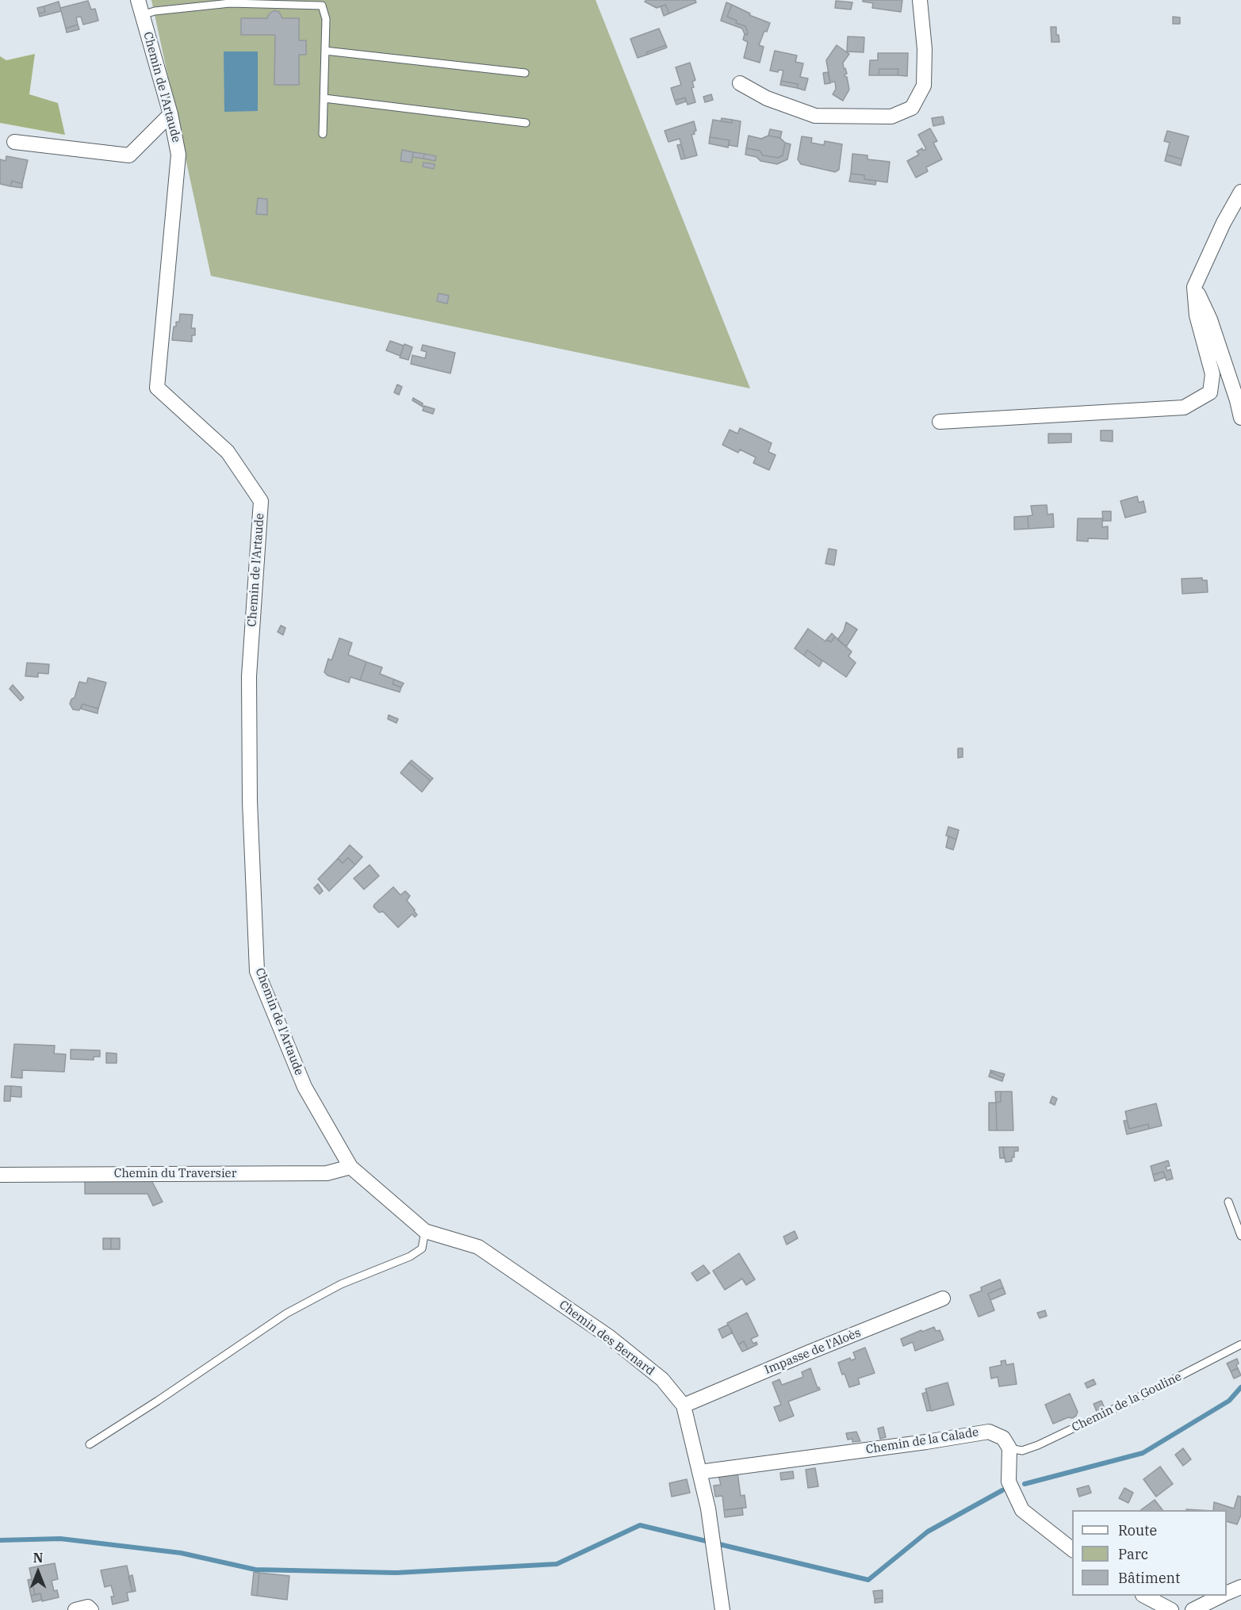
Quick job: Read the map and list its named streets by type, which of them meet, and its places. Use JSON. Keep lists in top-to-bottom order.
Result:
{
  "streets": {
    "street": [
      "Chemin de l'Artaude",
      "Chemin du Traversier",
      "Chemin des Bernard",
      "Impasse de l'Aloès",
      "Chemin de la Calade"
    ],
    "lane": ["Chemin de la Gouline"]
  },
  "crossings": [
    ["Chemin de l'Artaude", "Chemin du Traversier"],
    ["Chemin de l'Artaude", "Chemin des Bernard"],
    ["Chemin du Traversier", "Chemin des Bernard"],
    ["Chemin des Bernard", "Impasse de l'Aloès"],
    ["Chemin des Bernard", "Chemin de la Calade"],
    ["Chemin de la Gouline", "Chemin de la Calade"]
  ],
  "legend": ["Route", "Parc", "Bâtiment"],
  "north": "top"
}
